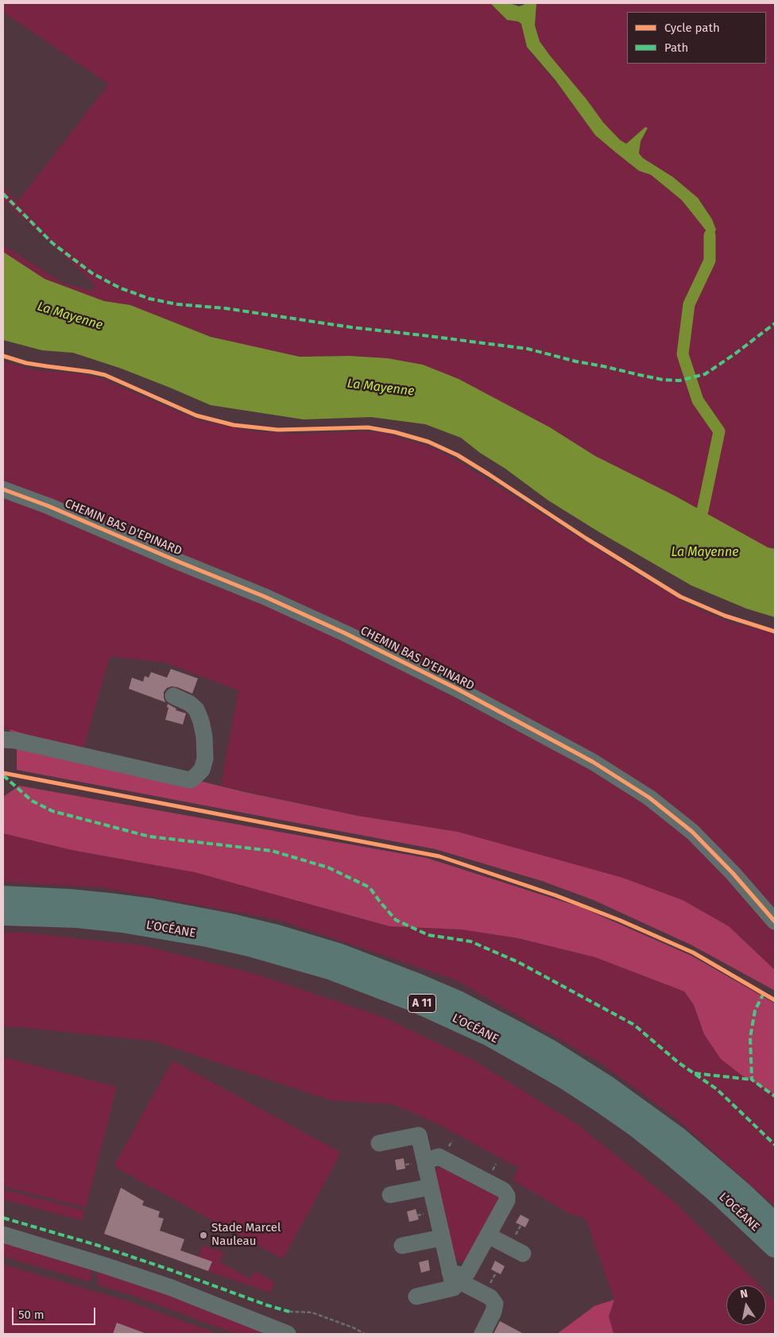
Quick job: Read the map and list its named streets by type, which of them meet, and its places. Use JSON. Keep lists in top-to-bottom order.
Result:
{
  "streets": {
    "highway": ["L’OCÉANE", "A 11"],
    "street": ["CHEMIN BAS D'EPINARD"]
  },
  "water": ["La Mayenne"],
  "places": ["Stade Marcel Nauleau"],
  "legend": ["Cycle path", "Path"],
  "scale_bar": "50 m",
  "north": "top"
}
